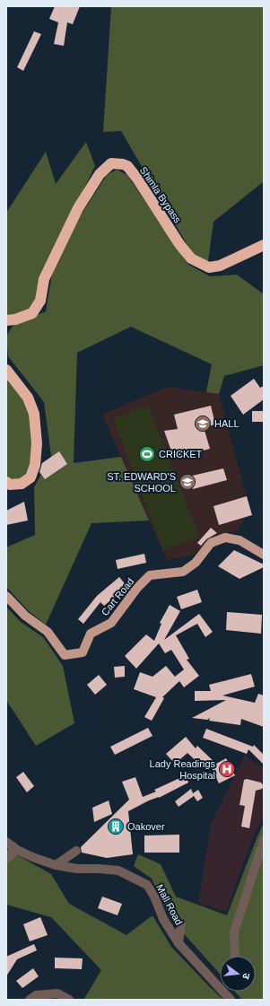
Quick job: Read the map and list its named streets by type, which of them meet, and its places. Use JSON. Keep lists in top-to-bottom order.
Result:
{
  "streets": {
    "highway": ["Shimla Bypass"],
    "main road": ["Cart Road"],
    "street": ["Mall Road"]
  },
  "places": {
    "school or university": ["HALL", "ST. EDWARD'S SCHOOL"],
    "sports": ["CRICKET"],
    "hospital": ["Lady Readings Hospital"],
    "building": ["Oakover"]
  },
  "north": "right"
}
